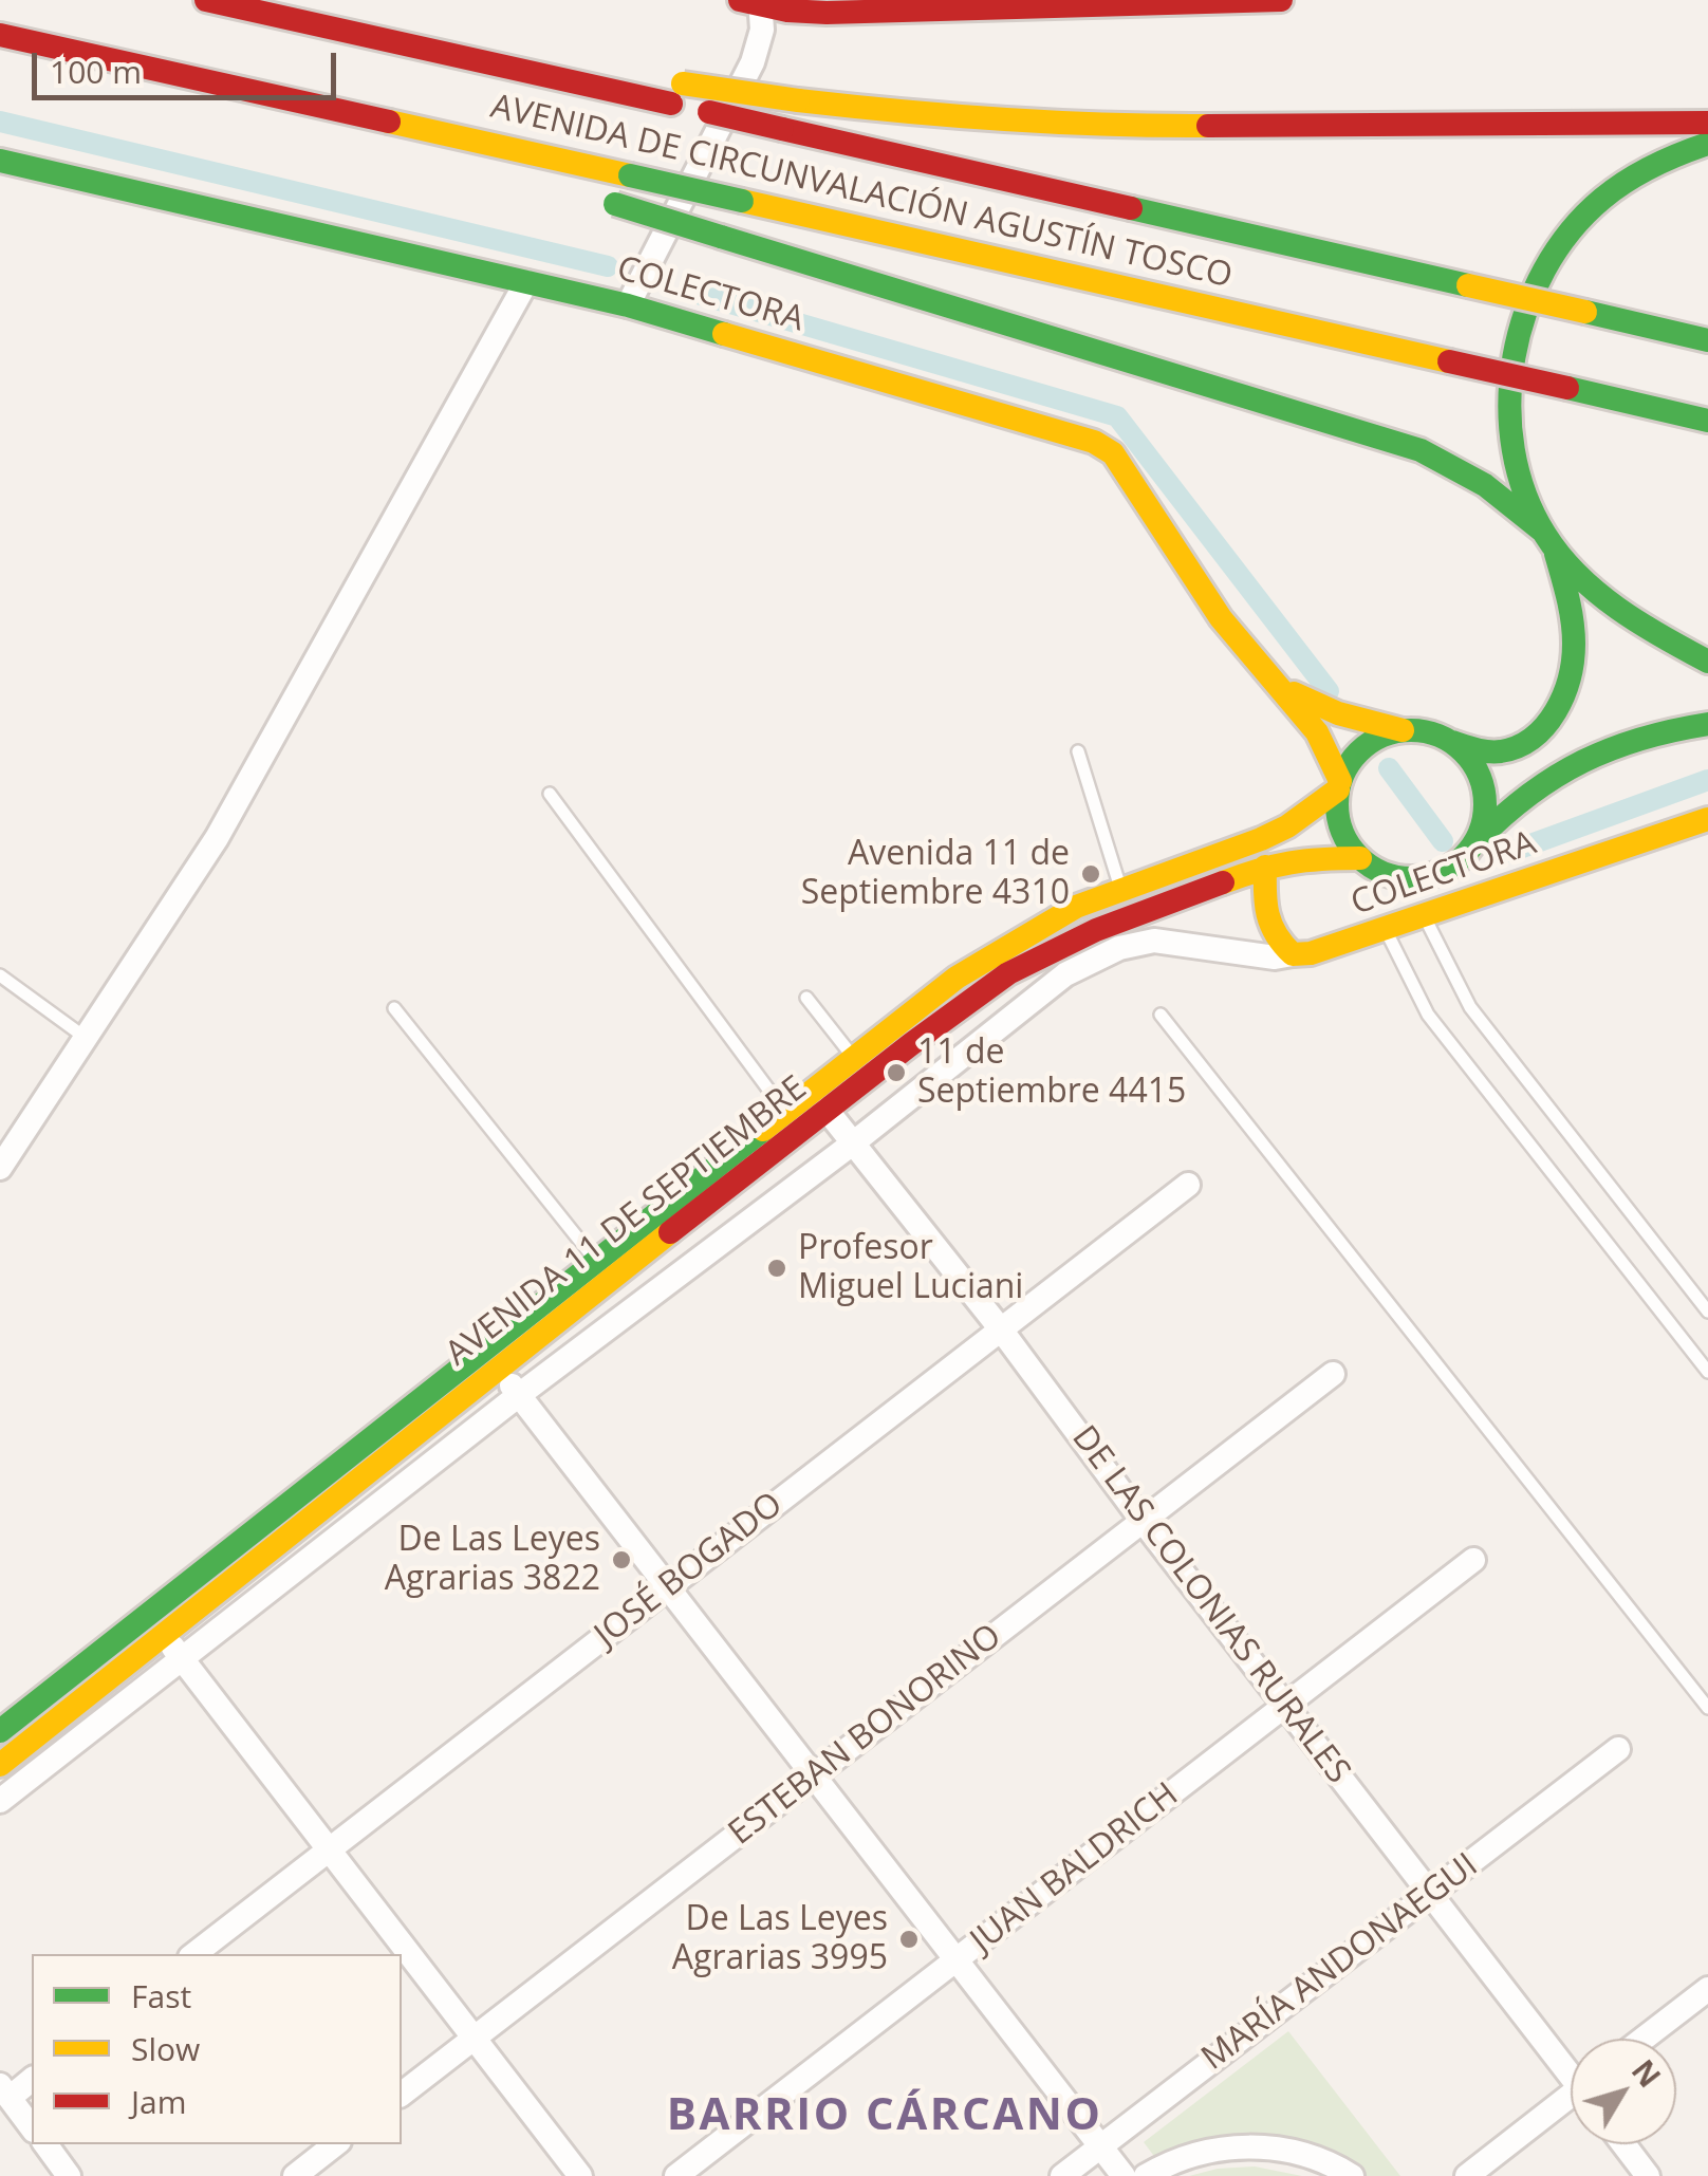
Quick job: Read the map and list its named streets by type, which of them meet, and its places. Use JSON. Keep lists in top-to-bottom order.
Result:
{
  "streets": {
    "main road": ["AVENIDA DE CIRCUNVALACIÓN AGUSTÍN TOSCO", "COLECTORA", "AVENIDA 11 DE SEPTIEMBRE"],
    "street": [
      "JOSÉ BOGADO",
      "DE LAS COLONIAS RURALES",
      "ESTEBAN BONORINO",
      "JUAN BALDRICH",
      "MARÍA ANDONAEGUI"
    ]
  },
  "crossings": [
    ["COLECTORA", "AVENIDA 11 DE SEPTIEMBRE"],
    ["AVENIDA 11 DE SEPTIEMBRE", "DE LAS COLONIAS RURALES"],
    ["JOSÉ BOGADO", "DE LAS COLONIAS RURALES"],
    ["DE LAS COLONIAS RURALES", "ESTEBAN BONORINO"],
    ["DE LAS COLONIAS RURALES", "JUAN BALDRICH"],
    ["DE LAS COLONIAS RURALES", "MARÍA ANDONAEGUI"]
  ],
  "districts": ["BARRIO CÁRCANO"],
  "places": [
    "Avenida 11 de Septiembre 4310",
    "11 de Septiembre 4415",
    "Profesor Miguel Luciani",
    "De Las Leyes Agrarias 3822",
    "De Las Leyes Agrarias 3995"
  ],
  "legend": ["Fast", "Slow", "Jam"],
  "scale_bar": "100 m",
  "north": "top right"
}
